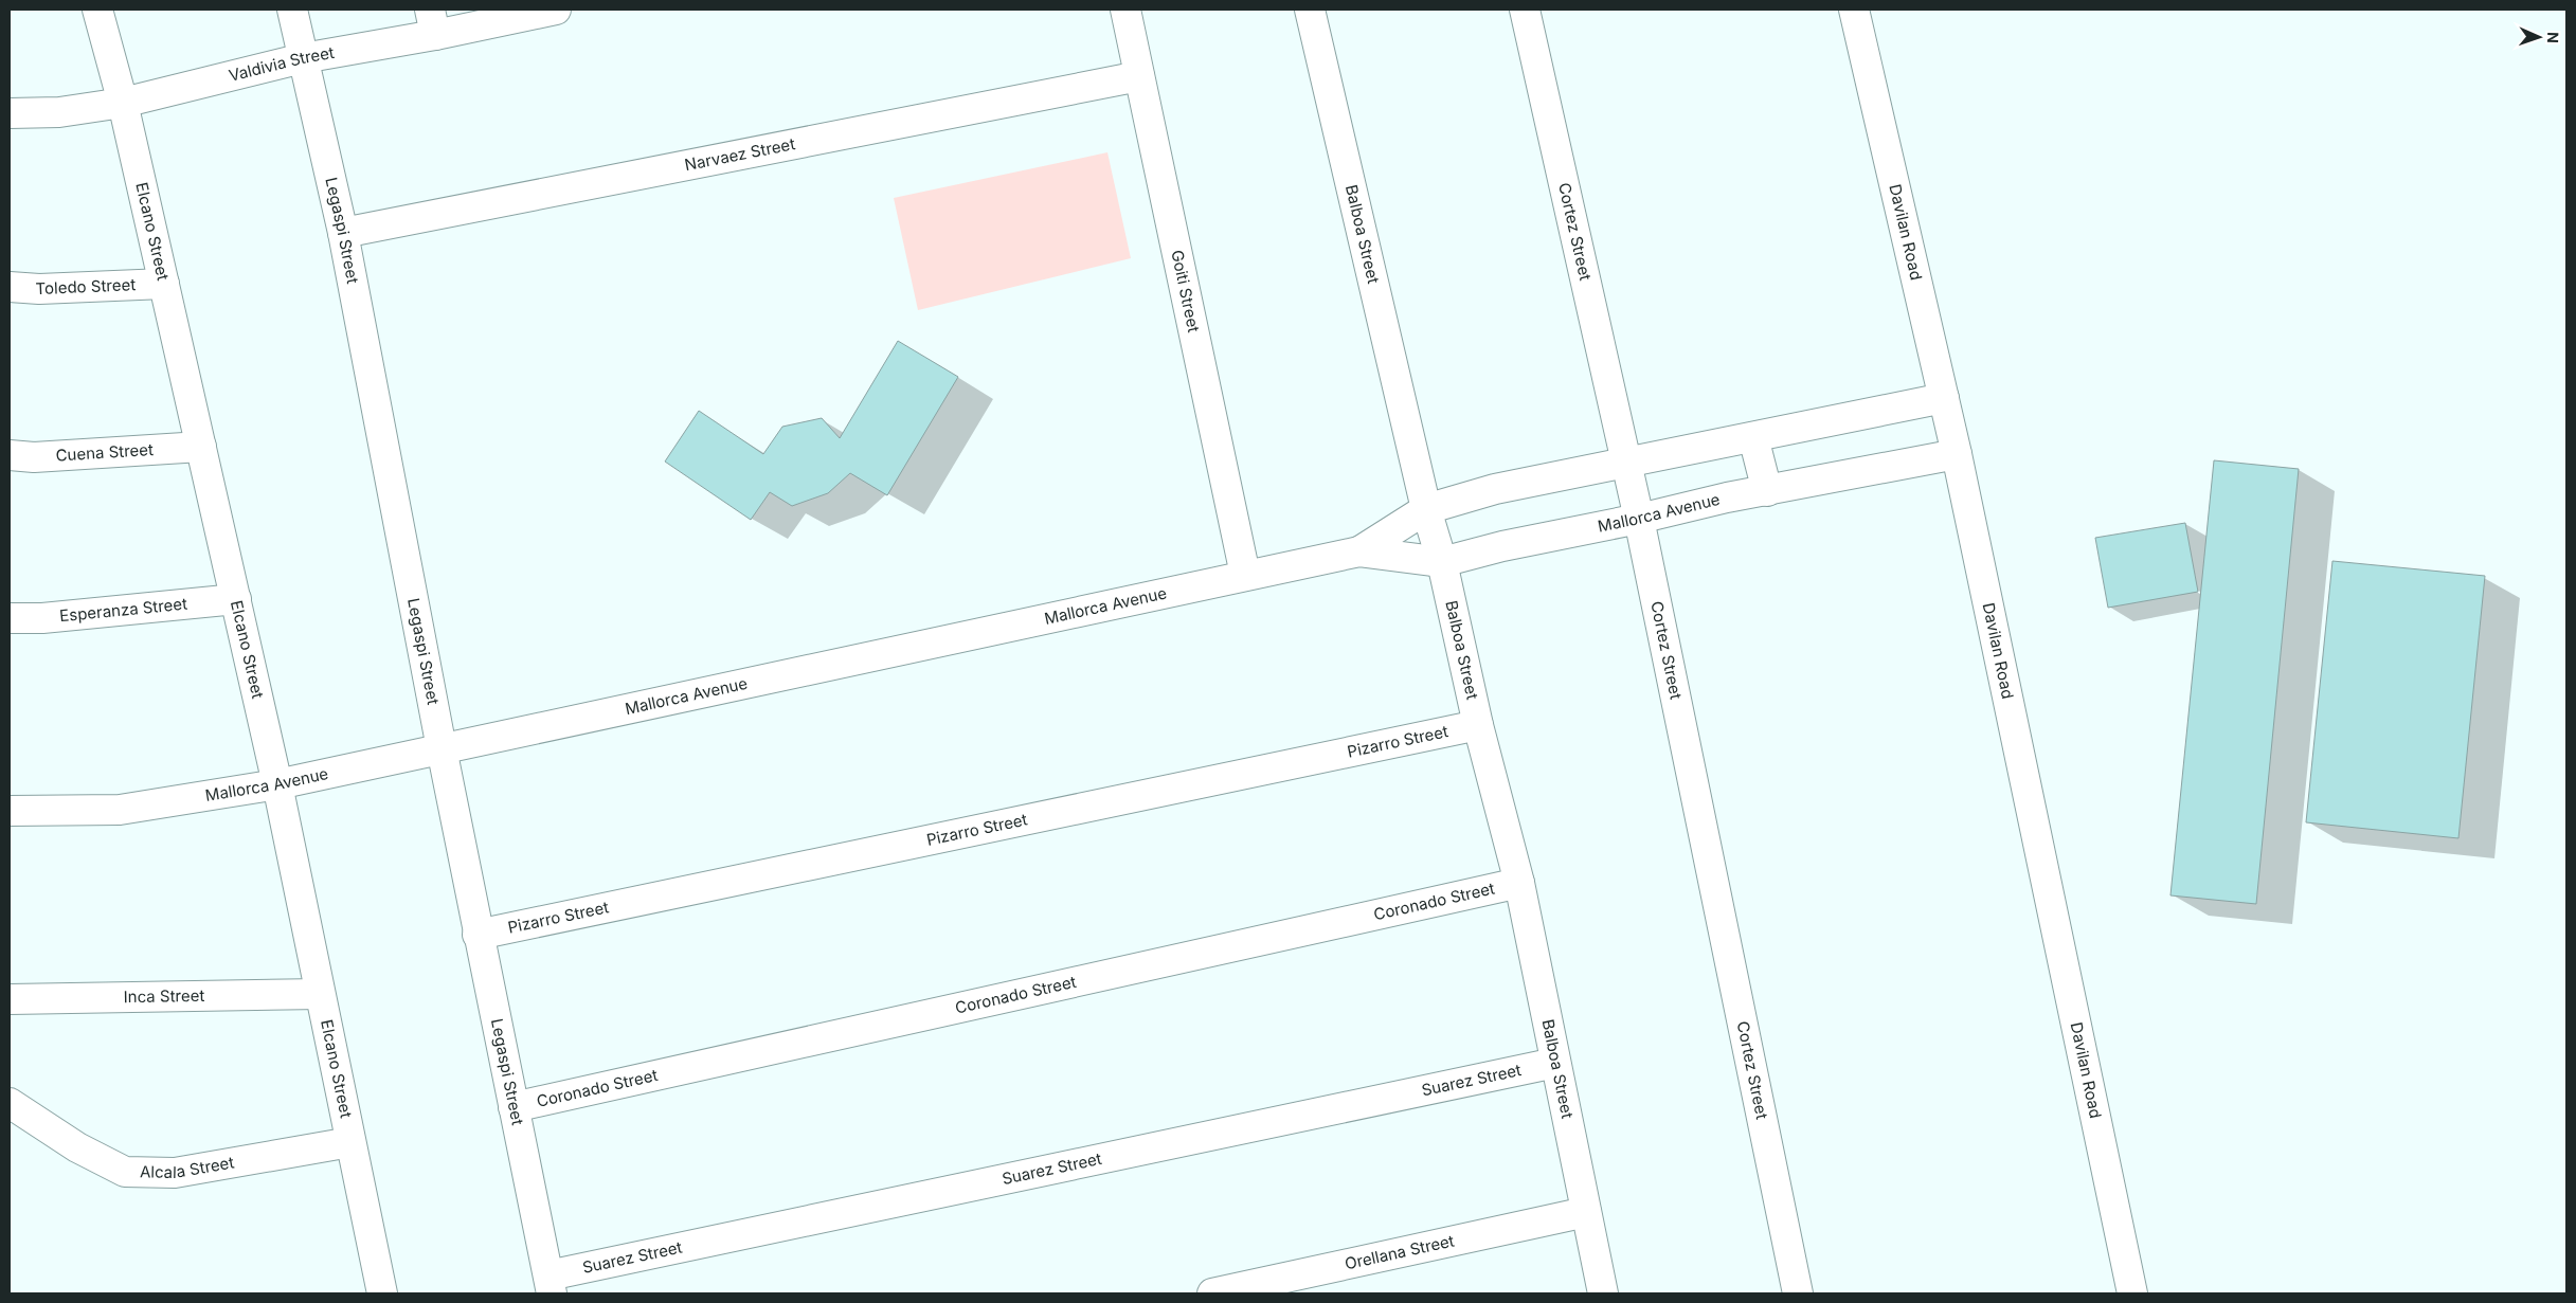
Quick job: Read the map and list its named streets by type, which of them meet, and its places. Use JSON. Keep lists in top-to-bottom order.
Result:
{
  "streets": {
    "street": [
      "Valdivia Street",
      "Narvaez Street",
      "Legaspi Street",
      "Elcano Street",
      "Cortez Street",
      "Davilan Road",
      "Balboa Street",
      "Toledo Street",
      "Goiti Street",
      "Cuena Street",
      "Mallorca Avenue",
      "Esperanza Street",
      "Pizarro Street",
      "Coronado Street",
      "Inca Street",
      "Suarez Street",
      "Alcala Street",
      "Orellana Street"
    ]
  },
  "crossings": [
    ["Valdivia Street", "Legaspi Street"],
    ["Valdivia Street", "Elcano Street"],
    ["Narvaez Street", "Legaspi Street"],
    ["Narvaez Street", "Goiti Street"],
    ["Legaspi Street", "Mallorca Avenue"],
    ["Legaspi Street", "Pizarro Street"],
    ["Legaspi Street", "Coronado Street"],
    ["Legaspi Street", "Suarez Street"],
    ["Elcano Street", "Toledo Street"],
    ["Elcano Street", "Cuena Street"],
    ["Elcano Street", "Mallorca Avenue"],
    ["Elcano Street", "Esperanza Street"],
    ["Elcano Street", "Inca Street"],
    ["Elcano Street", "Alcala Street"],
    ["Cortez Street", "Mallorca Avenue"],
    ["Davilan Road", "Mallorca Avenue"],
    ["Balboa Street", "Mallorca Avenue"],
    ["Balboa Street", "Pizarro Street"],
    ["Balboa Street", "Coronado Street"],
    ["Balboa Street", "Suarez Street"],
    ["Balboa Street", "Orellana Street"],
    ["Goiti Street", "Mallorca Avenue"]
  ],
  "north": "right"
}
